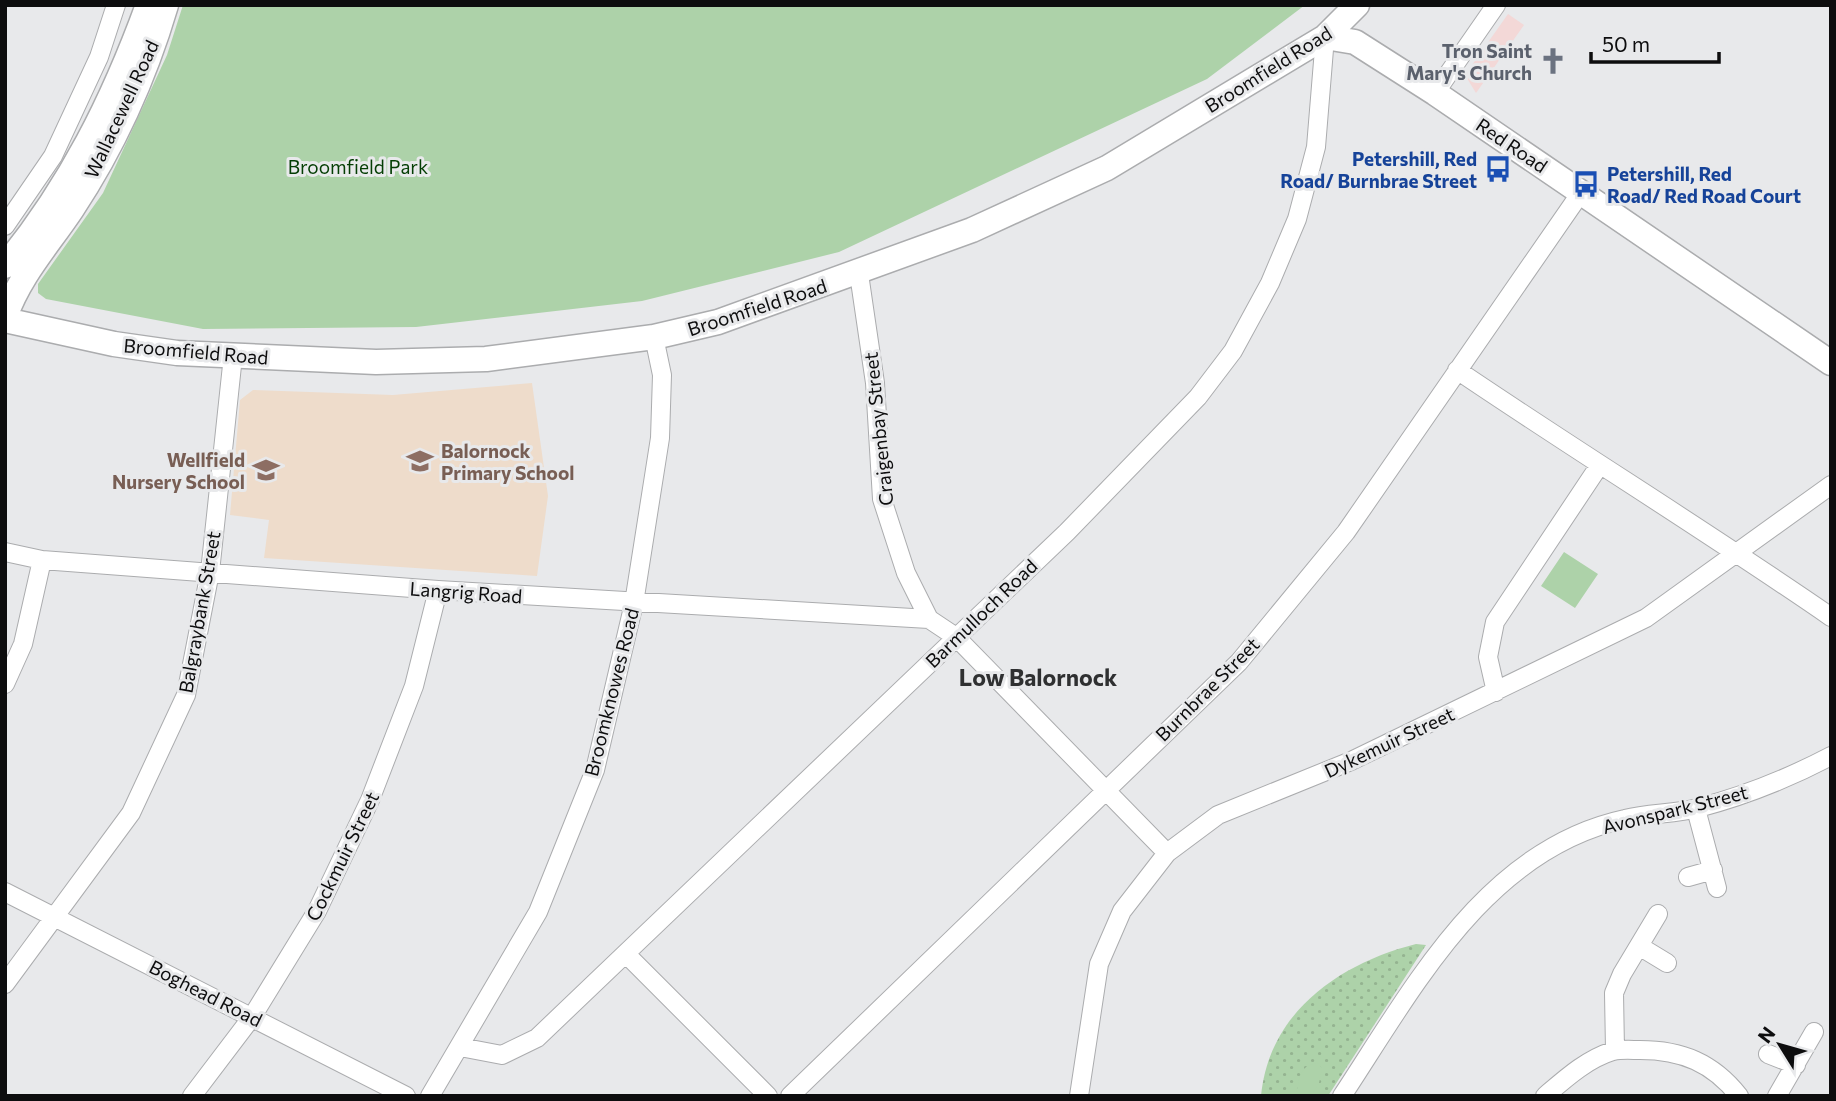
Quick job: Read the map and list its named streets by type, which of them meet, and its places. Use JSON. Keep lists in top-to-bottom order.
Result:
{
  "streets": {
    "street": [
      "Broomfield Road",
      "Wallacewell Road",
      "Red Road",
      "Craigenbay Street",
      "Langrig Road",
      "Balgraybank Street",
      "Barmulloch Road",
      "Burnbrae Street",
      "Broomknowes Road",
      "Dykemuir Street",
      "Avonspark Street",
      "Cockmuir Street",
      "Boghead Road"
    ]
  },
  "crossings": [
    ["Broomfield Road", "Wallacewell Road"],
    ["Broomfield Road", "Red Road"],
    ["Broomfield Road", "Craigenbay Street"],
    ["Broomfield Road", "Balgraybank Street"],
    ["Broomfield Road", "Barmulloch Road"],
    ["Broomfield Road", "Broomknowes Road"],
    ["Red Road", "Barmulloch Road"],
    ["Red Road", "Burnbrae Street"],
    ["Craigenbay Street", "Langrig Road"],
    ["Craigenbay Street", "Barmulloch Road"],
    ["Craigenbay Street", "Burnbrae Street"],
    ["Craigenbay Street", "Dykemuir Street"],
    ["Langrig Road", "Balgraybank Street"],
    ["Langrig Road", "Broomknowes Road"],
    ["Langrig Road", "Cockmuir Street"],
    ["Balgraybank Street", "Boghead Road"],
    ["Barmulloch Road", "Broomknowes Road"],
    ["Cockmuir Street", "Boghead Road"]
  ],
  "districts": ["Low Balornock"],
  "parks": ["Broomfield Park"],
  "places": {
    "church": ["Tron Saint Mary's Church"],
    "bus stop": ["Petershill, Red Road/ Burnbrae Street", "Petershill, Red Road/ Red Road Court"],
    "school or university": ["Balornock Primary School", "Wellfield Nursery School"]
  },
  "scale_bar": "50 m",
  "north": "top left"
}
